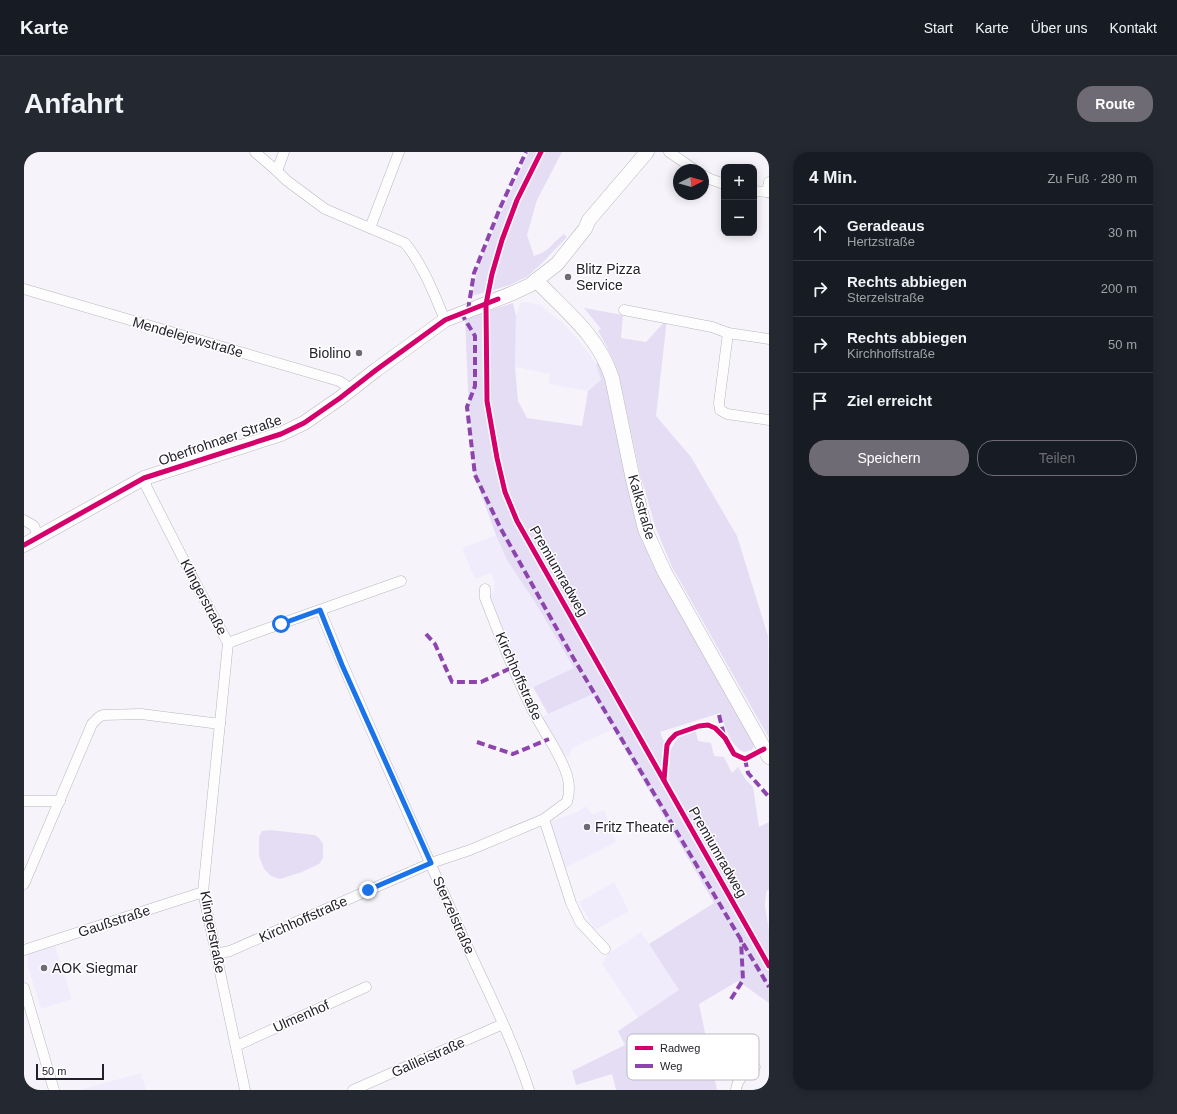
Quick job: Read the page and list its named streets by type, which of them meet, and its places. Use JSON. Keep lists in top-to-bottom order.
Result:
{
  "streets": {
    "main road": ["Oberfrohnaer Straße", "Kalkstraße"],
    "street": [
      "Mendelejewstraße",
      "Klingerstraße",
      "Kirchhoffstraße",
      "Sterzelstraße",
      "Gaußstraße",
      "Ulmenhof",
      "Galileistraße"
    ],
    "cycle path": ["Premiumradweg"]
  },
  "crossings": [
    ["Mendelejewstraße", "Oberfrohnaer Straße"],
    ["Oberfrohnaer Straße", "Kalkstraße"],
    ["Oberfrohnaer Straße", "Klingerstraße"],
    ["Klingerstraße", "Kirchhoffstraße"],
    ["Klingerstraße", "Gaußstraße"],
    ["Klingerstraße", "Ulmenhof"],
    ["Kirchhoffstraße", "Sterzelstraße"],
    ["Sterzelstraße", "Galileistraße"]
  ],
  "places": [
    "Blitz Pizza Service",
    "Biolino",
    "Fritz Theater",
    "AOK Siegmar"
  ],
  "legend": ["Radweg", "Weg"],
  "scale_bar": "50 m",
  "north": "right",
  "page": {
    "header": "Karte",
    "nav": [
      "Start",
      "Karte",
      "Über uns",
      "Kontakt"
    ],
    "buttons": [
      "Route",
      ["Speichern", "Teilen"]
    ],
    "title": "Anfahrt",
    "heading": ["4 Min.", "Zu Fuß · 280 m"],
    "map_buttons": ["+", "−"],
    "list": [
      ["Geradeaus", "Hertzstraße", "30 m"],
      ["Rechts abbiegen", "Sterzelstraße", "200 m"],
      ["Rechts abbiegen", "Kirchhoffstraße", "50 m"],
      "Ziel erreicht"
    ],
    "scale": "50 m"
  }
}
